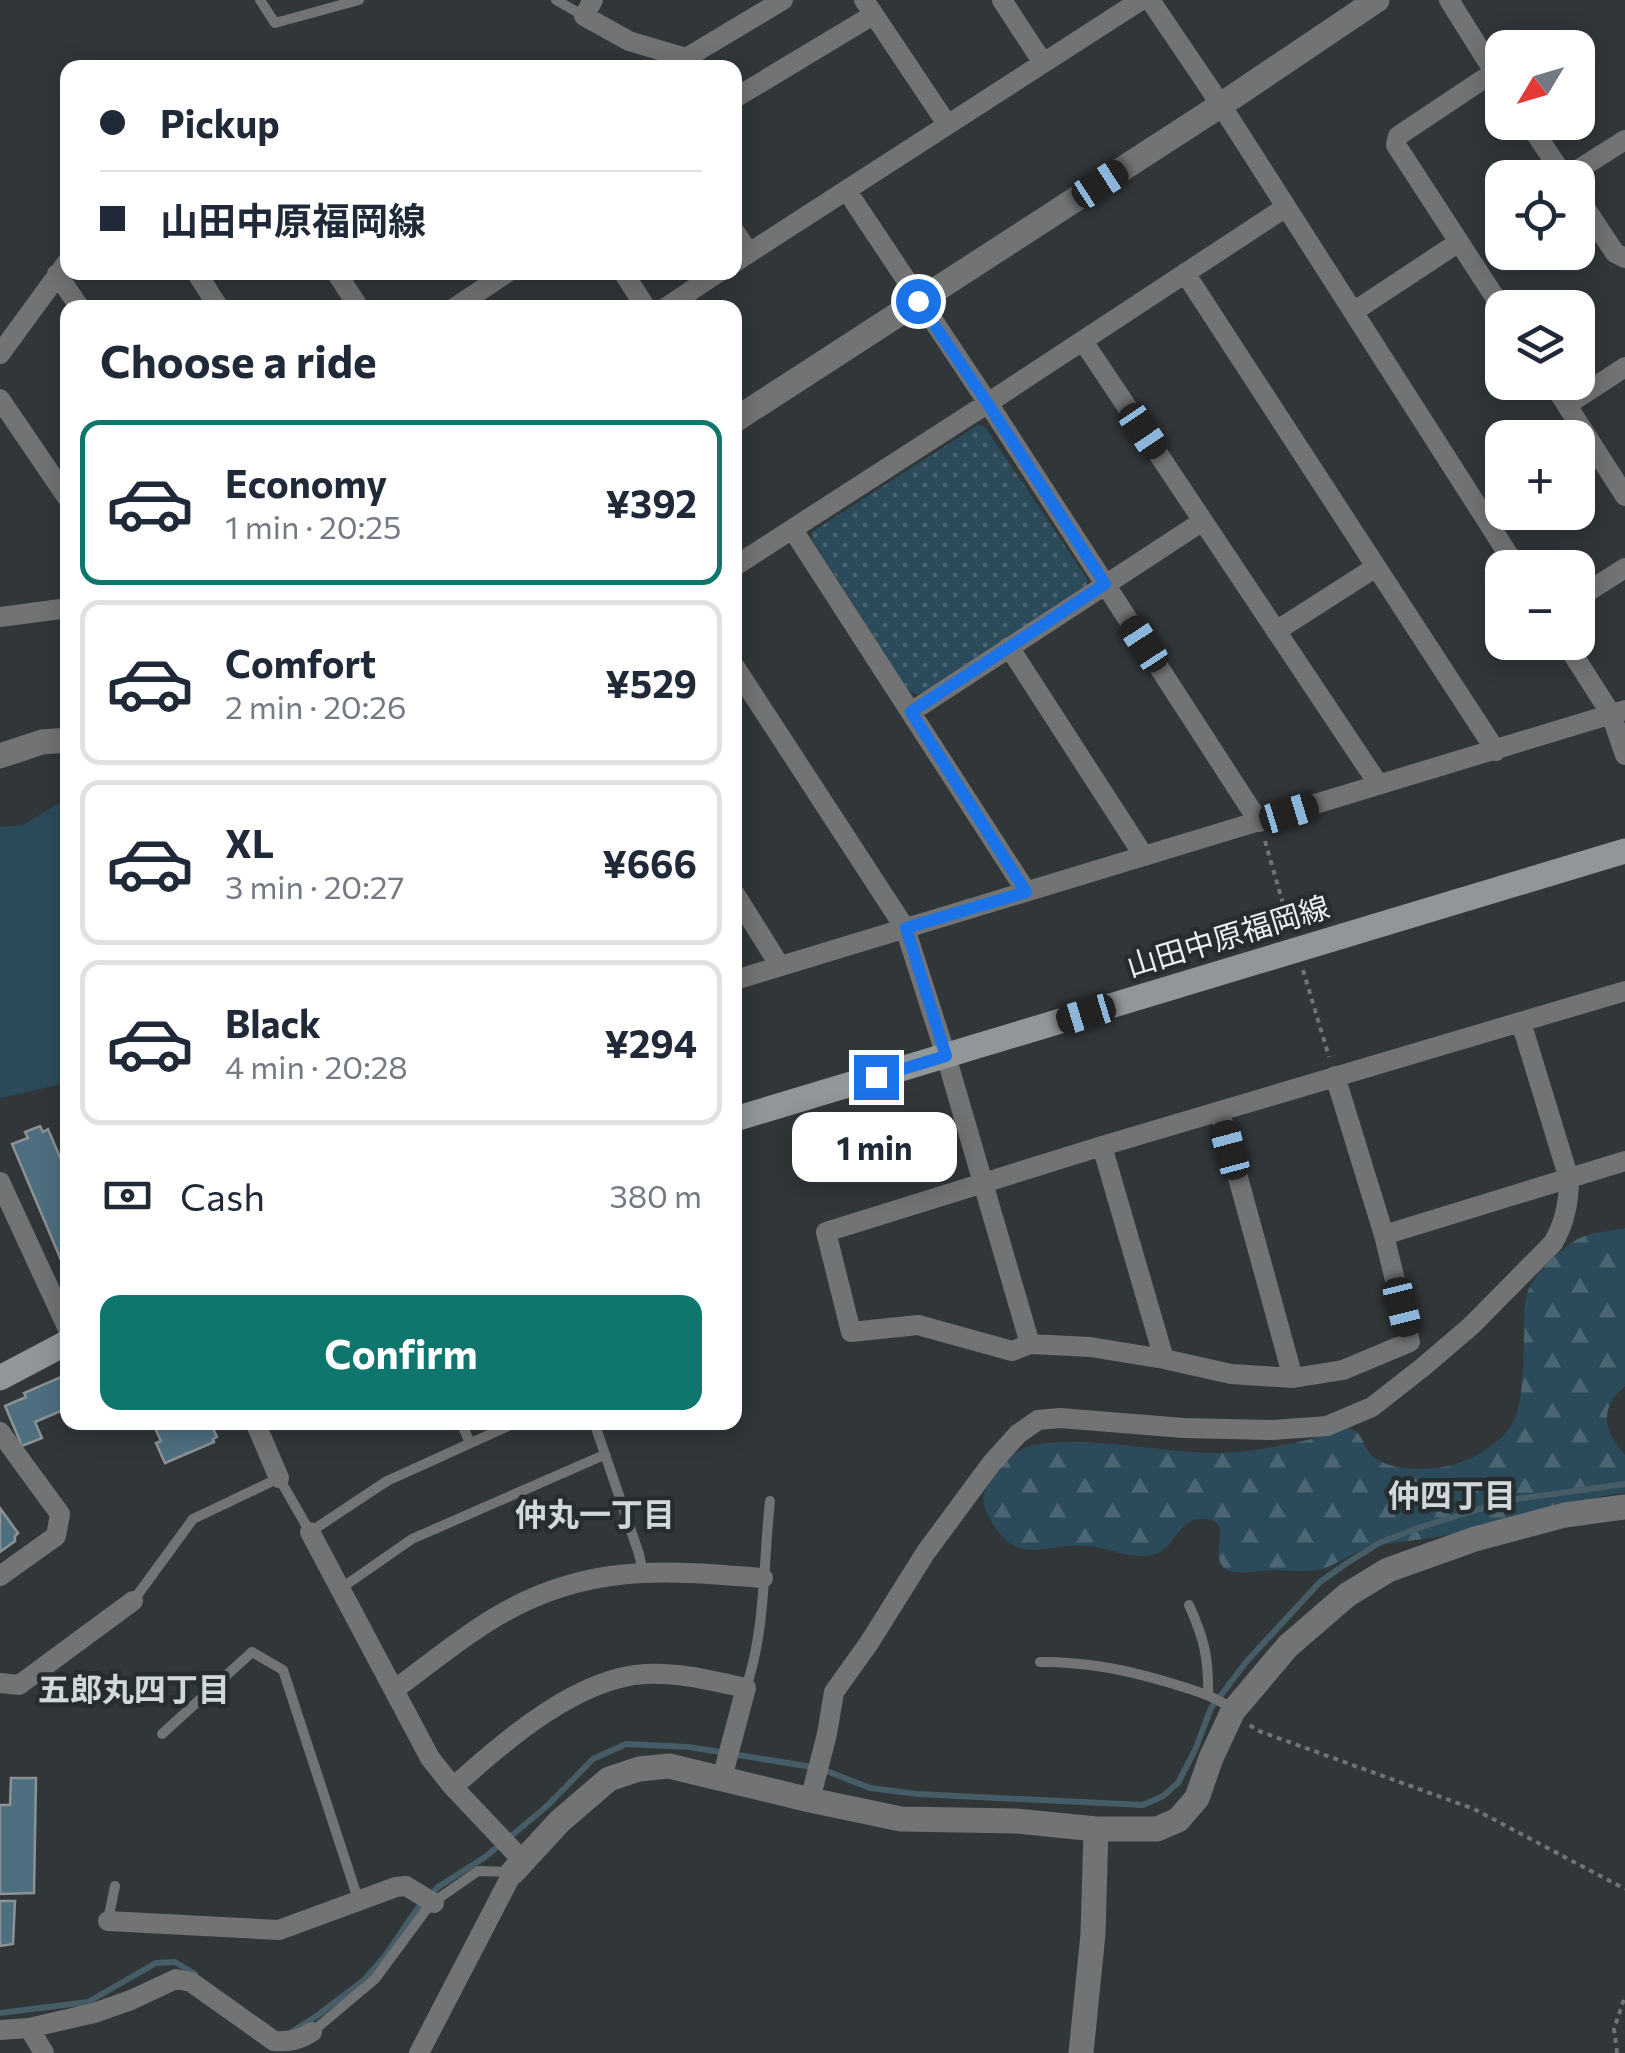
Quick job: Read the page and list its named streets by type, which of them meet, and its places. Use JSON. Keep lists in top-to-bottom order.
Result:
{
  "streets": {
    "main road": ["山田中原福岡線"]
  },
  "districts": ["仲四丁目", "仲丸一丁目", "五郎丸四丁目"],
  "north": "bottom left",
  "page": {
    "map_buttons": ["+", "−"],
    "banner": ["Pickup", "山田中原福岡線"],
    "heading": "Choose a ride",
    "list": [
      {
        "name": "Economy",
        "note": "1 min · 20:25",
        "value": "¥392"
      },
      {
        "name": "Comfort",
        "note": "2 min · 20:26",
        "value": "¥529"
      },
      {
        "name": "XL",
        "note": "3 min · 20:27",
        "value": "¥666"
      },
      {
        "name": "Black",
        "note": "4 min · 20:28",
        "value": "¥294"
      }
    ],
    "bubble": "1 min",
    "pay": ["Cash", "380 m"],
    "buttons": "Confirm"
  }
}
